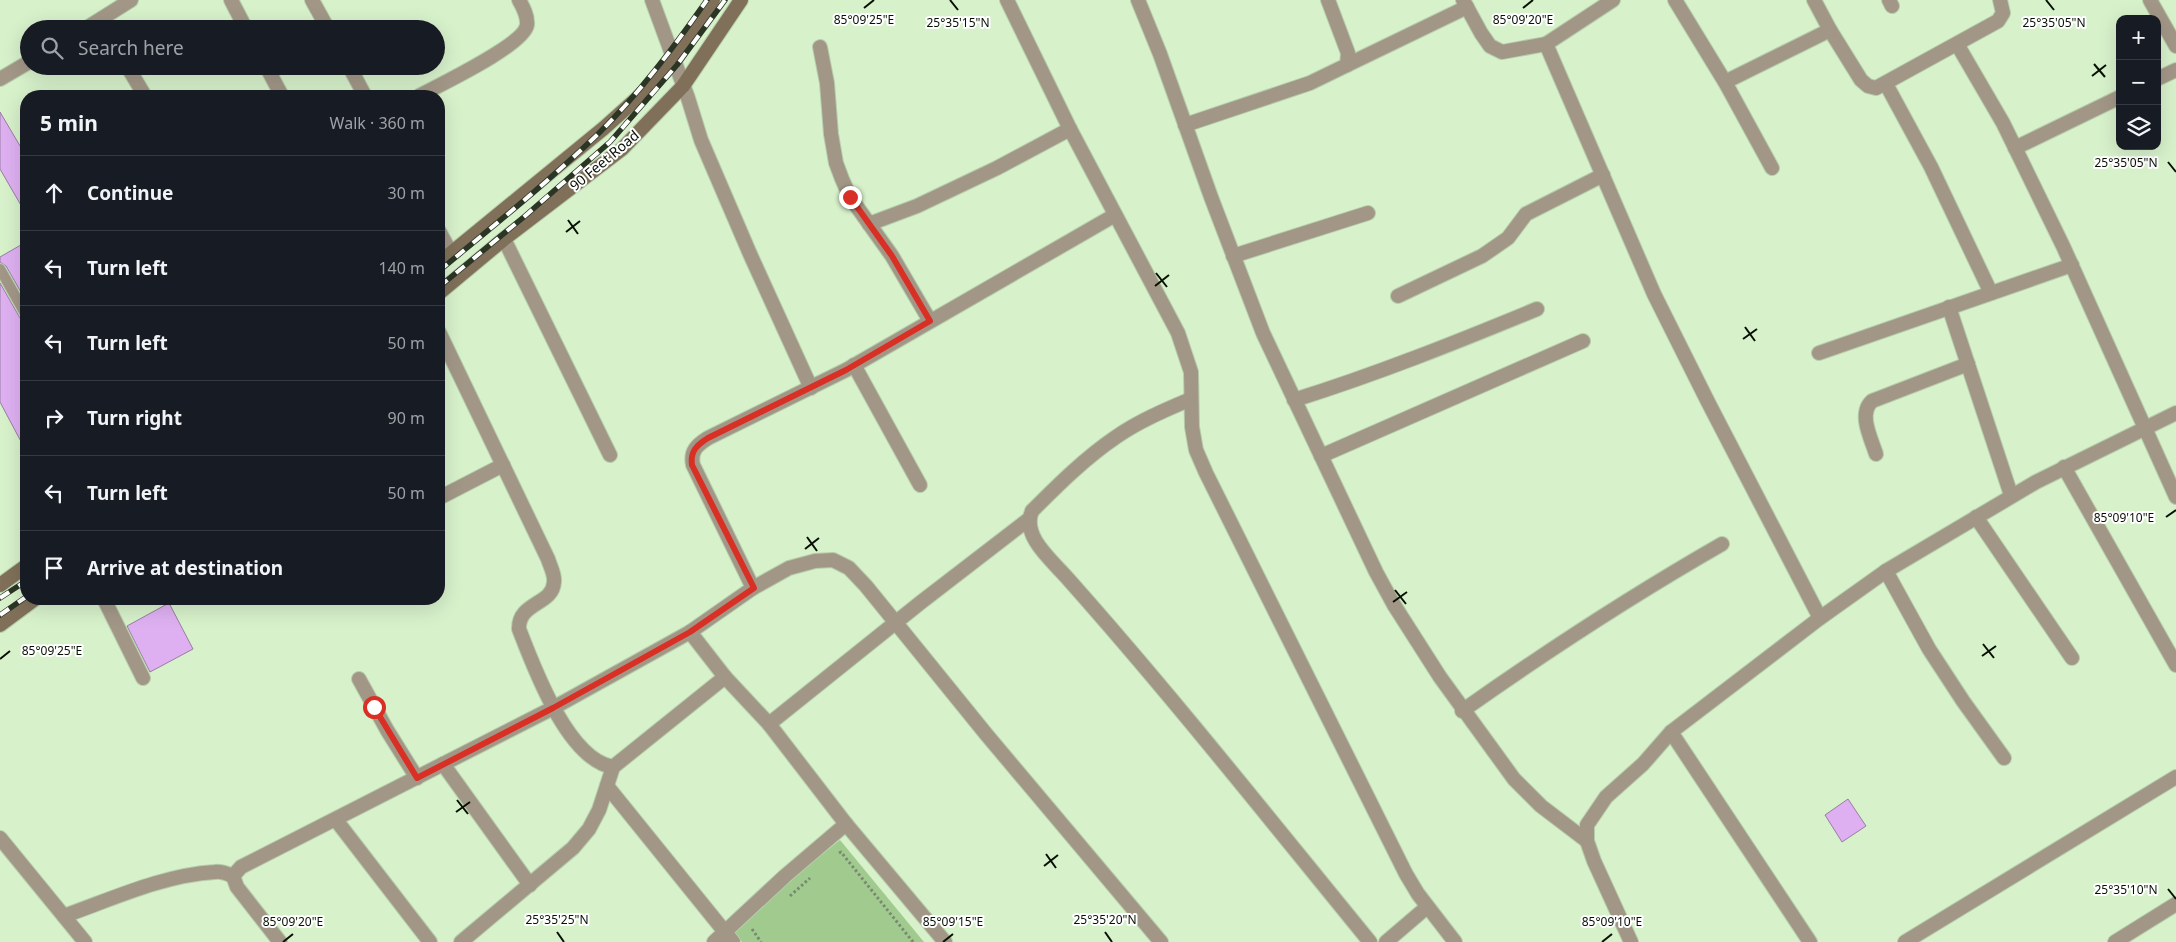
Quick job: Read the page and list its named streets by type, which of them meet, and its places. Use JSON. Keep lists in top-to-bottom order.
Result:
{
  "streets": {
    "main road": ["90 Feet Road"]
  },
  "page": {
    "map_buttons": ["+", "−"],
    "search": "Search here",
    "heading": ["5 min", "Walk · 360 m"],
    "list": [
      ["Continue", "30 m"],
      ["Turn left", "140 m"],
      ["Turn left", "50 m"],
      ["Turn right", "90 m"],
      ["Turn left", "50 m"],
      "Arrive at destination"
    ]
  },
  "coordinates": [
    "85°09'25\"E",
    "85°09'20\"E",
    "25°35'15\"N",
    "25°35'05\"N",
    "85°09'10\"E",
    "25°35'10\"N",
    "25°35'25\"N",
    "25°35'20\"N",
    "85°09'15\"E"
  ]
}
